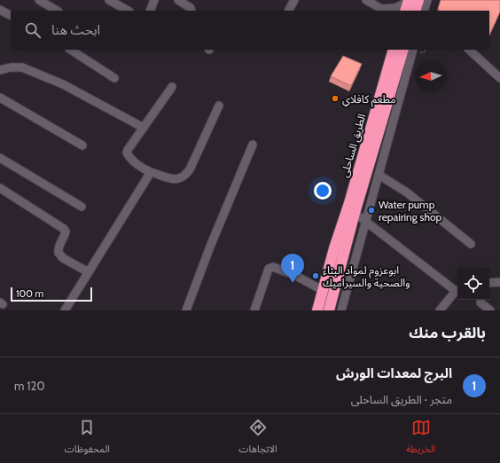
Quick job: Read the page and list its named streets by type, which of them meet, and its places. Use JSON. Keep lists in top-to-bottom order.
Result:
{
  "streets": {
    "highway": ["الطريق الساحلى"]
  },
  "places": ["مطعم كافلاي", "Water pump repairing shop", "ابوعزوم لمواد البناء والصحية والسيراميك"],
  "scale_bar": "100 m",
  "north": "left",
  "page": {
    "search": "ابحث هنا",
    "pins": "1",
    "scale": "100 m",
    "heading": "بالقرب منك",
    "list": [
      {
        "mark": "1",
        "name": "البرج لمعدات الورش",
        "note": "متجر · الطريق الساحلى",
        "value": "120 m"
      }
    ],
    "nav": ["الخريطة", "الاتجاهات", "المحفوظات"]
  }
}
